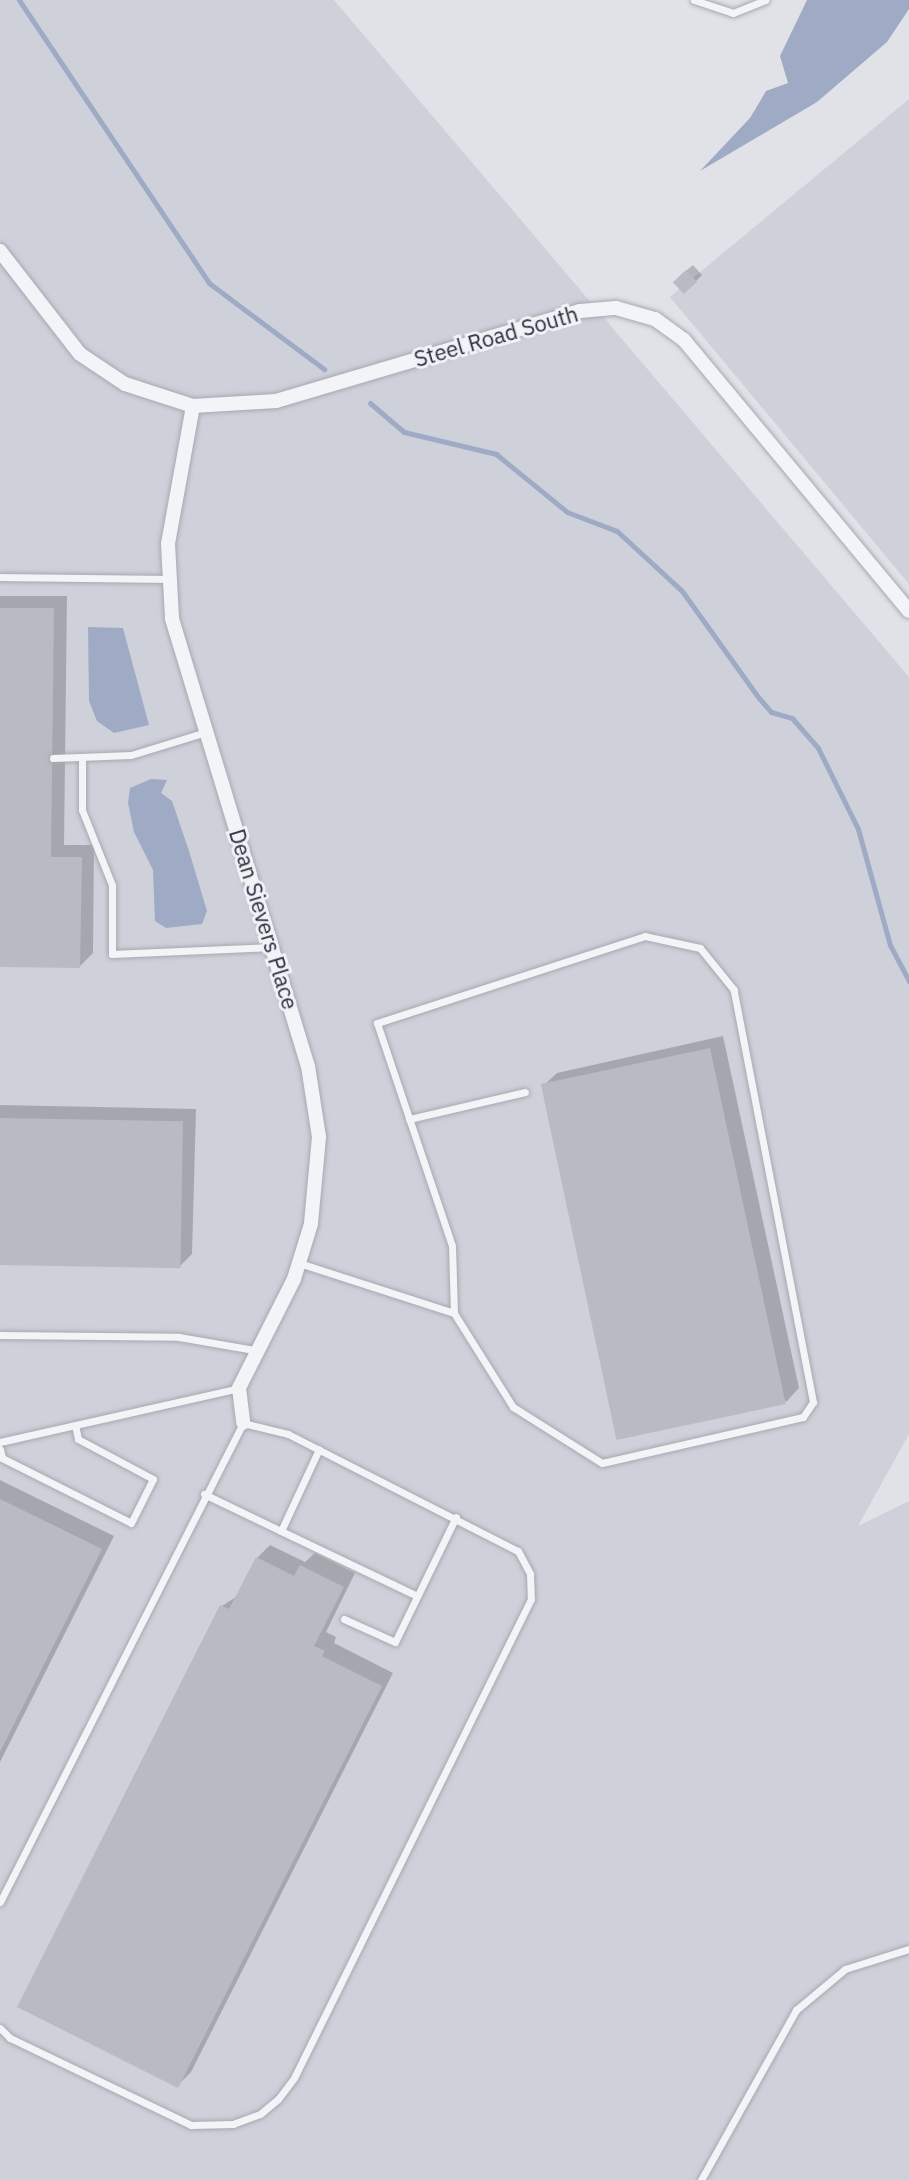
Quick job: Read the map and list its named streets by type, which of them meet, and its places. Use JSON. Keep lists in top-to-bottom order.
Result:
{
  "streets": {
    "street": ["Steel Road South", "Dean Sievers Place"]
  },
  "crossings": [
    ["Steel Road South", "Dean Sievers Place"]
  ]
}
